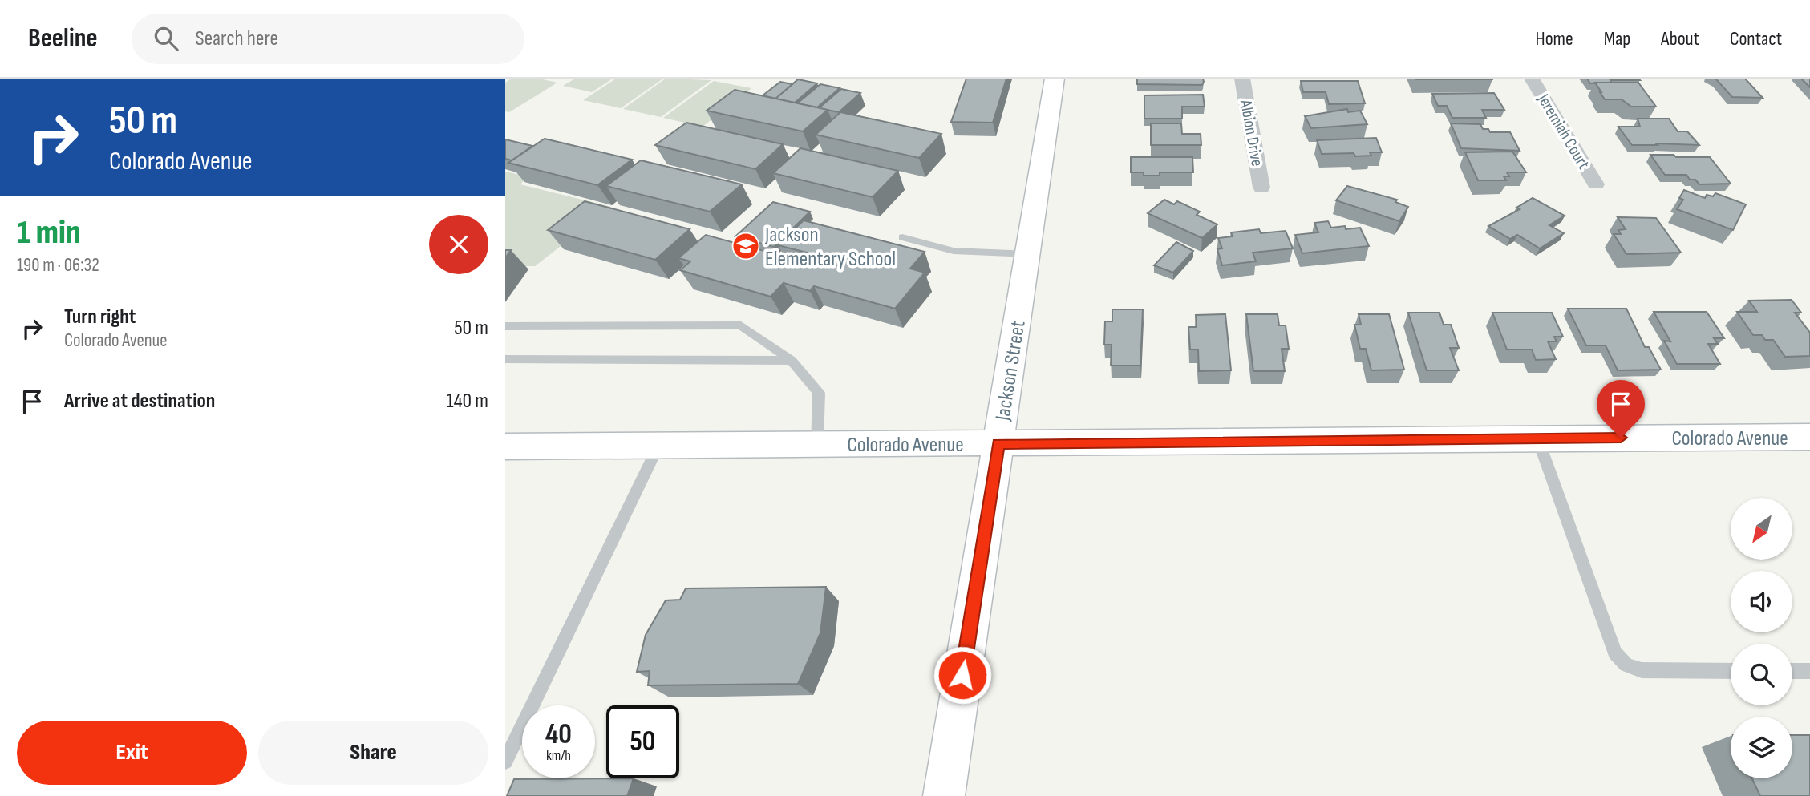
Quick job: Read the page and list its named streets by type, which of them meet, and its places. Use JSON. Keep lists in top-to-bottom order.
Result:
{
  "streets": {
    "street": [
      "Jeremiah Court",
      "Albion Drive",
      "Jackson Street",
      "Colorado Avenue"
    ]
  },
  "crossings": [
    ["Jackson Street", "Colorado Avenue"]
  ],
  "places": {
    "school or university": ["Jackson Elementary School"]
  },
  "north": "bottom left",
  "page": {
    "header": "Beeline",
    "search": "Search here",
    "nav": [
      "Home",
      "Map",
      "About",
      "Contact"
    ],
    "turn": ["50 m", "Colorado Avenue"],
    "heading": ["1 min", "190 m · 06:32"],
    "list": [
      {
        "name": "Turn right",
        "note": "Colorado Avenue",
        "value": "50 m"
      },
      {
        "name": "Arrive at destination",
        "value": "140 m"
      }
    ],
    "speed": "40 km/h",
    "limit": "50",
    "buttons": ["Exit", "Share"]
  }
}
